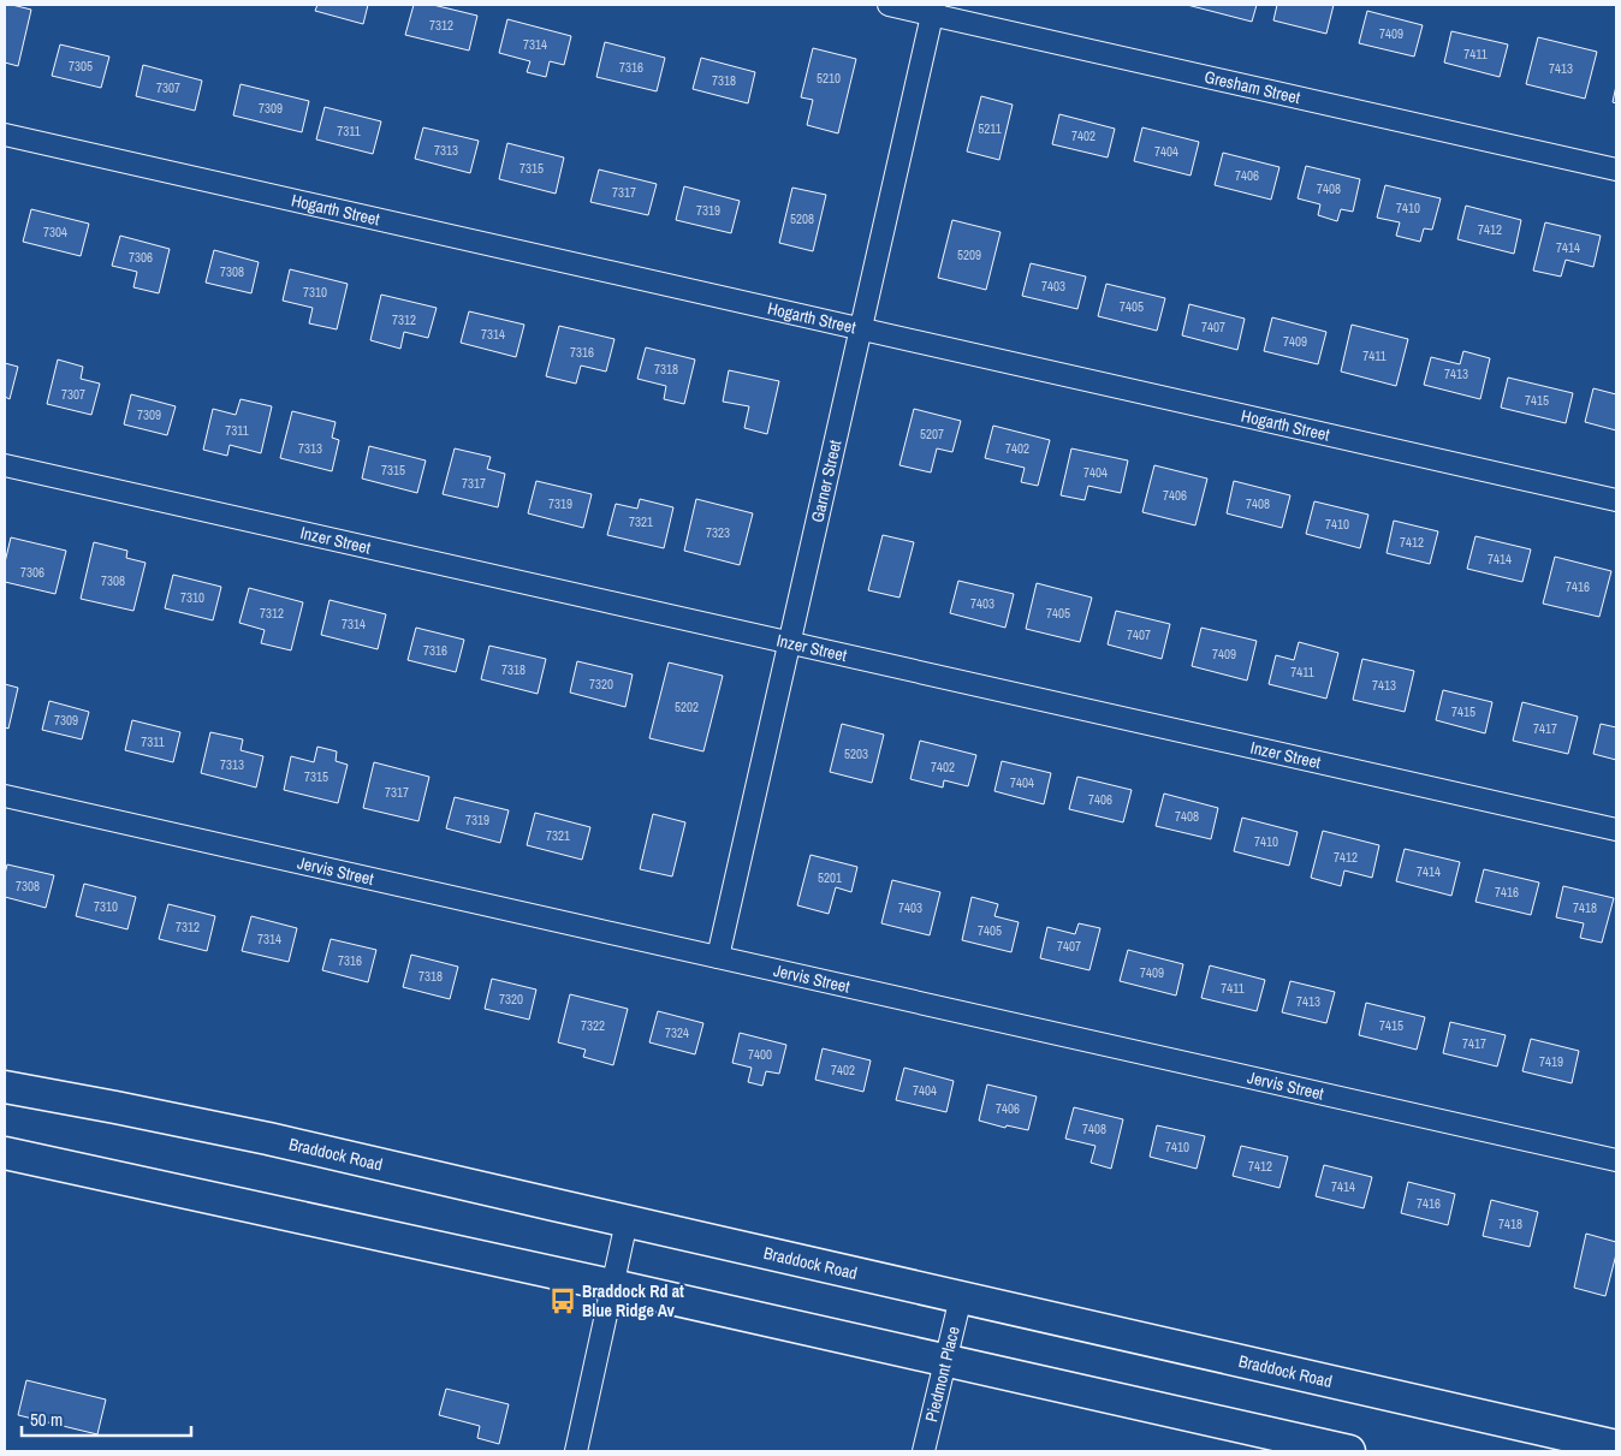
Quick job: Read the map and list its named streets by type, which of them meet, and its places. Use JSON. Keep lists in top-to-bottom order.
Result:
{
  "streets": {
    "main road": ["Braddock Road"],
    "street": [
      "Gresham Street",
      "Hogarth Street",
      "Garner Street",
      "Inzer Street",
      "Jervis Street",
      "Piedmont Place"
    ]
  },
  "crossings": [
    ["Gresham Street", "Garner Street"],
    ["Hogarth Street", "Garner Street"],
    ["Garner Street", "Inzer Street"],
    ["Garner Street", "Jervis Street"],
    ["Braddock Road", "Piedmont Place"]
  ],
  "places": {
    "bus stop": ["Braddock Rd at Blue Ridge Av"]
  },
  "house_numbers": [
    "7312",
    "7409",
    "7314",
    "7411",
    "7305",
    "7316",
    "7413",
    "5210",
    "7318",
    "7307",
    "7309",
    "5211",
    "7311",
    "7402",
    "7313",
    "7404",
    "7315",
    "7406",
    "7408",
    "7317",
    "7410",
    "7319",
    "5208",
    "7412",
    "7304",
    "7414",
    "5209",
    "7306",
    "7308",
    "7403",
    "7310",
    "7405",
    "7312",
    "7407",
    "7314",
    "7409",
    "7316",
    "7411",
    "7318",
    "7413",
    "7307",
    "7415",
    "7309",
    "7311",
    "5207",
    "7313",
    "7402",
    "7315",
    "7404",
    "7317",
    "7406",
    "7319",
    "7408",
    "7321",
    "7410",
    "7323",
    "7412",
    "7414",
    "7306",
    "7308",
    "7416",
    "7310",
    "7403",
    "7312",
    "7405",
    "7314",
    "7407",
    "7316",
    "7409",
    "7318",
    "7411",
    "7320",
    "7413",
    "5202",
    "7415",
    "7309",
    "7417",
    "7311",
    "5203",
    "7313",
    "7402",
    "7315",
    "7404",
    "7317",
    "7406",
    "7408",
    "7319",
    "7321",
    "7410",
    "7412",
    "7414",
    "5201",
    "7308",
    "7416",
    "7310",
    "7403",
    "7418",
    "7312",
    "7405",
    "7314",
    "7407",
    "7316",
    "7409",
    "7318",
    "7411",
    "7320",
    "7413",
    "7322",
    "7415",
    "7324",
    "7417",
    "7400",
    "7419",
    "7402",
    "7404",
    "7406",
    "7408",
    "7410",
    "7412",
    "7414",
    "7416",
    "7418"
  ],
  "scale_bar": "50 m"
}
